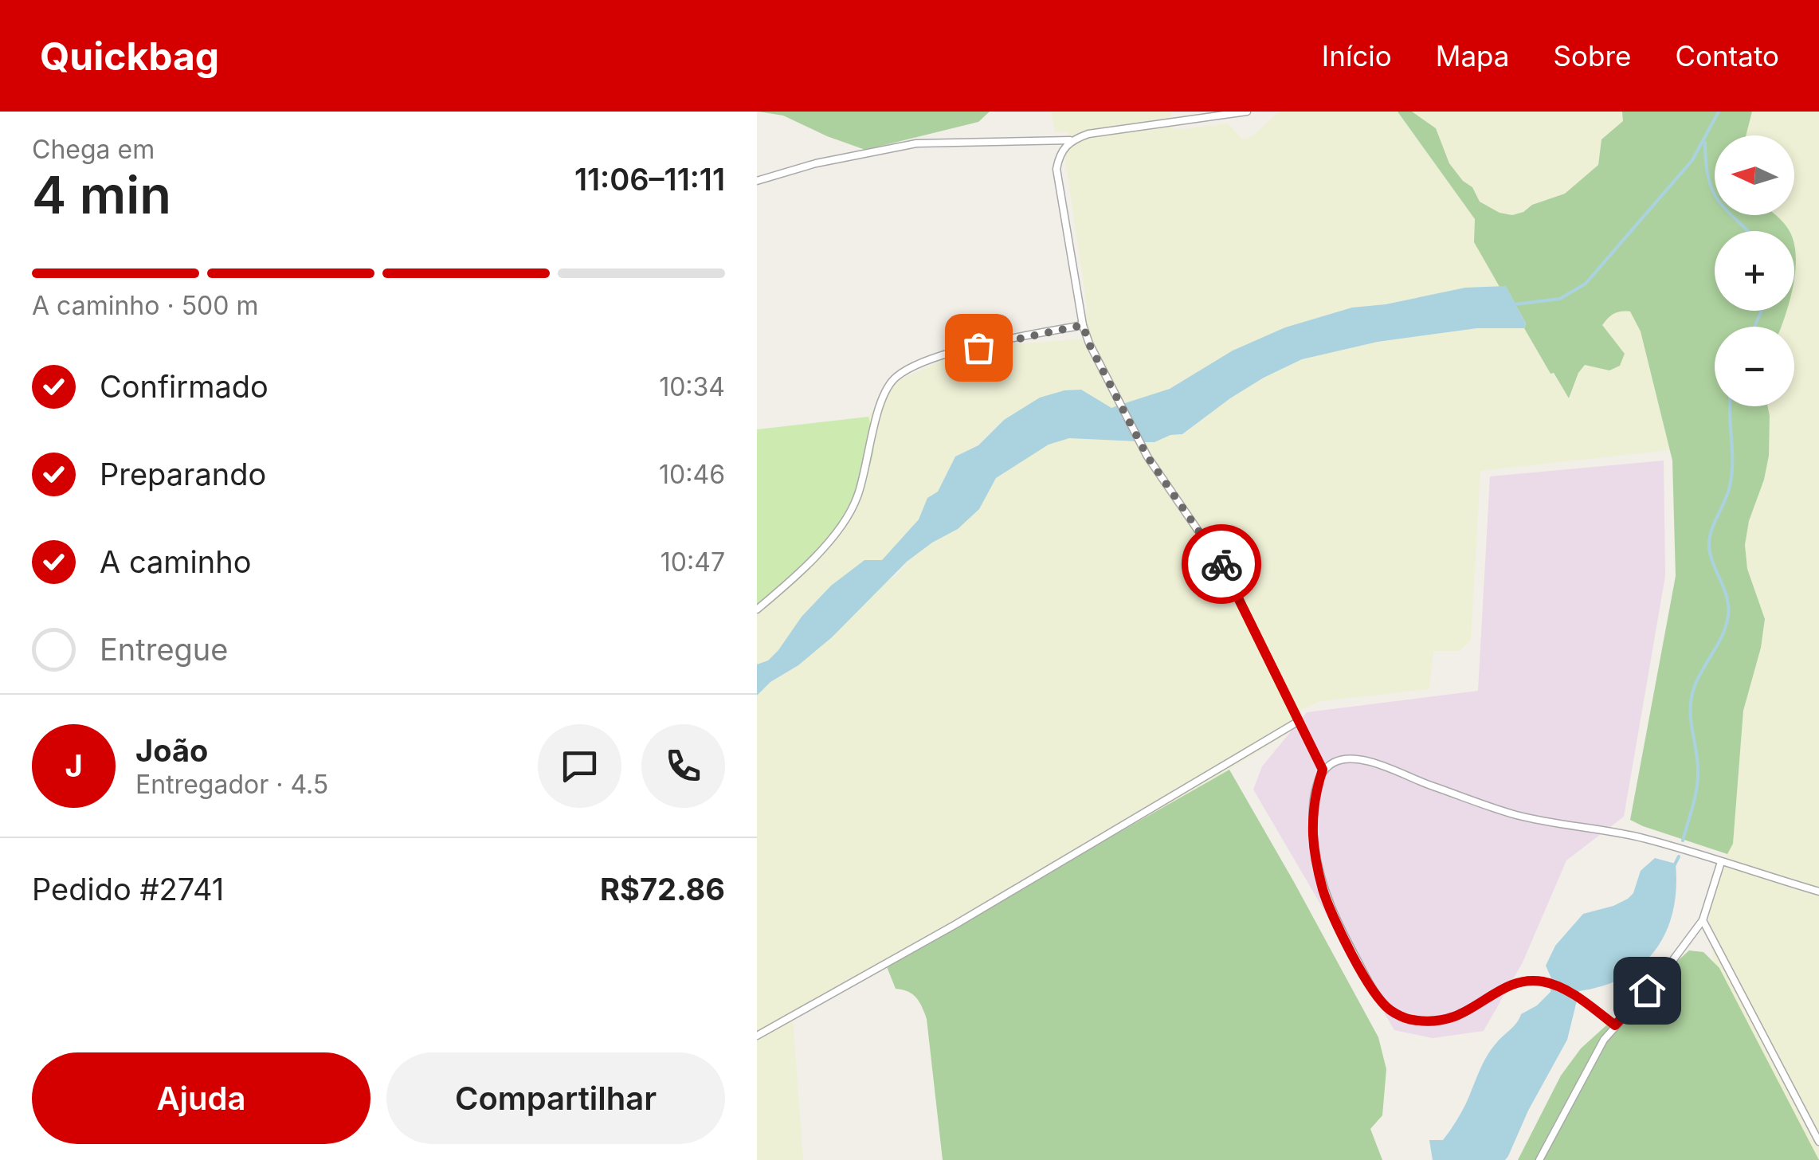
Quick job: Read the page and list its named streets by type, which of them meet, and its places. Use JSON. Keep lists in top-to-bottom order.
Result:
{
  "north": "left",
  "page": {
    "header": "Quickbag",
    "nav": [
      "Início",
      "Mapa",
      "Sobre",
      "Contato"
    ],
    "heading": ["4 min", "Chega em", "11:06–11:11"],
    "panel": [
      "João",
      "Entregador · 4.5",
      "Pedido #2741",
      "R$72.86"
    ],
    "map_buttons": ["+", "−"],
    "bar": "A caminho · 500 m",
    "list": [
      ["Confirmado", "10:34"],
      ["Preparando", "10:46"],
      ["A caminho", "10:47"],
      "Entregue"
    ],
    "round": "J",
    "buttons": ["Ajuda", "Compartilhar"]
  }
}
